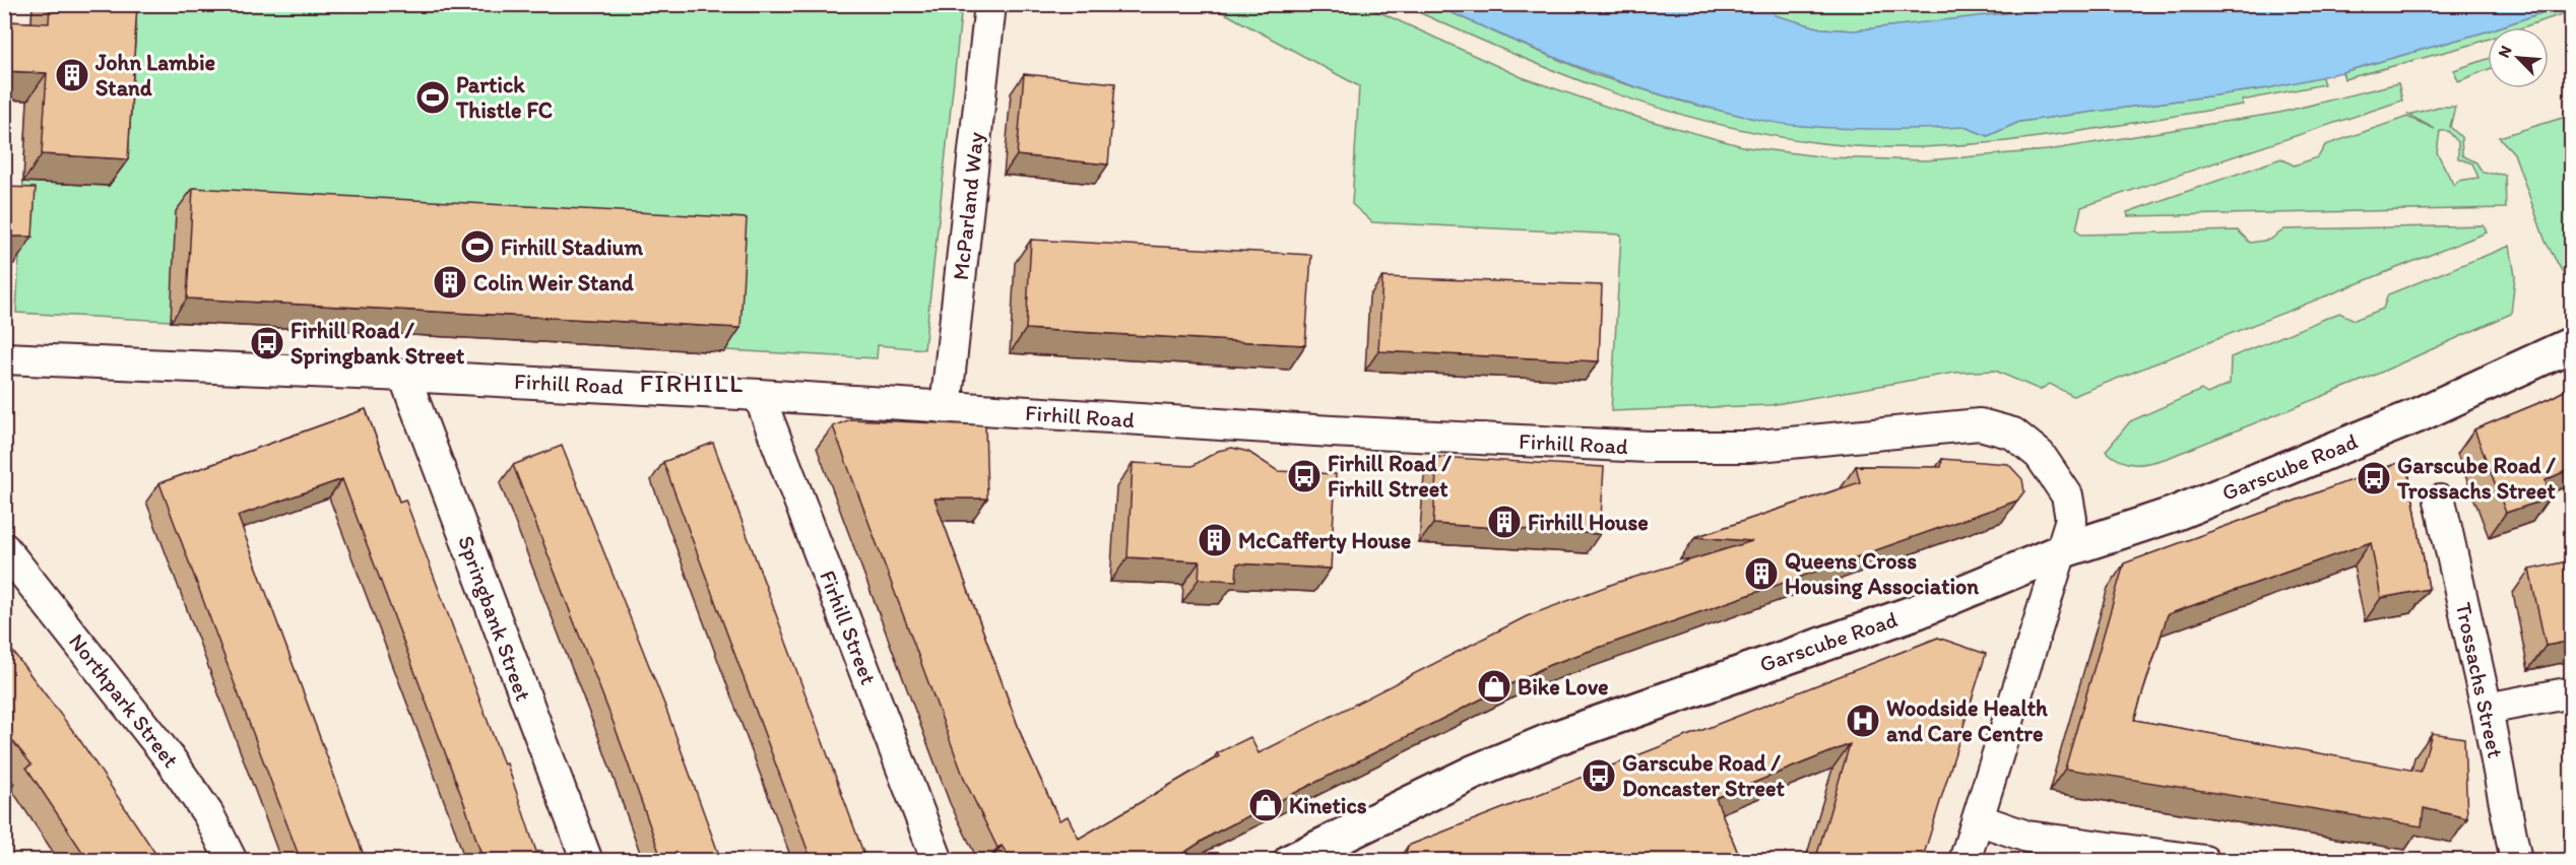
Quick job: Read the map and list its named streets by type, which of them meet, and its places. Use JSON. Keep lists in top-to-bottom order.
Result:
{
  "streets": {
    "main road": ["Garscube Road"],
    "street": [
      "McParland Way",
      "Firhill Road",
      "Springbank Street",
      "Firhill Street",
      "Trossachs Street",
      "Northpark Street"
    ]
  },
  "crossings": [
    ["McParland Way", "Firhill Road"],
    ["Firhill Road", "Garscube Road"],
    ["Firhill Road", "Springbank Street"],
    ["Firhill Road", "Firhill Street"]
  ],
  "districts": ["FIRHILL"],
  "places": {
    "building": [
      "John Lambie Stand",
      "Colin Weir Stand",
      "Firhill House",
      "McCafferty House",
      "Queens Cross Housing Association"
    ],
    "sports": ["Partick Thistle FC", "Firhill Stadium"],
    "bus stop": [
      "Firhill Road / Springbank Street",
      "Firhill Road / Firhill Street",
      "Garscube Road / Trossachs Street",
      "Garscube Road / Doncaster Street"
    ],
    "shop": ["Bike Love", "Kinetics"],
    "hospital": ["Woodside Health and Care Centre"]
  },
  "north": "top left"
}
